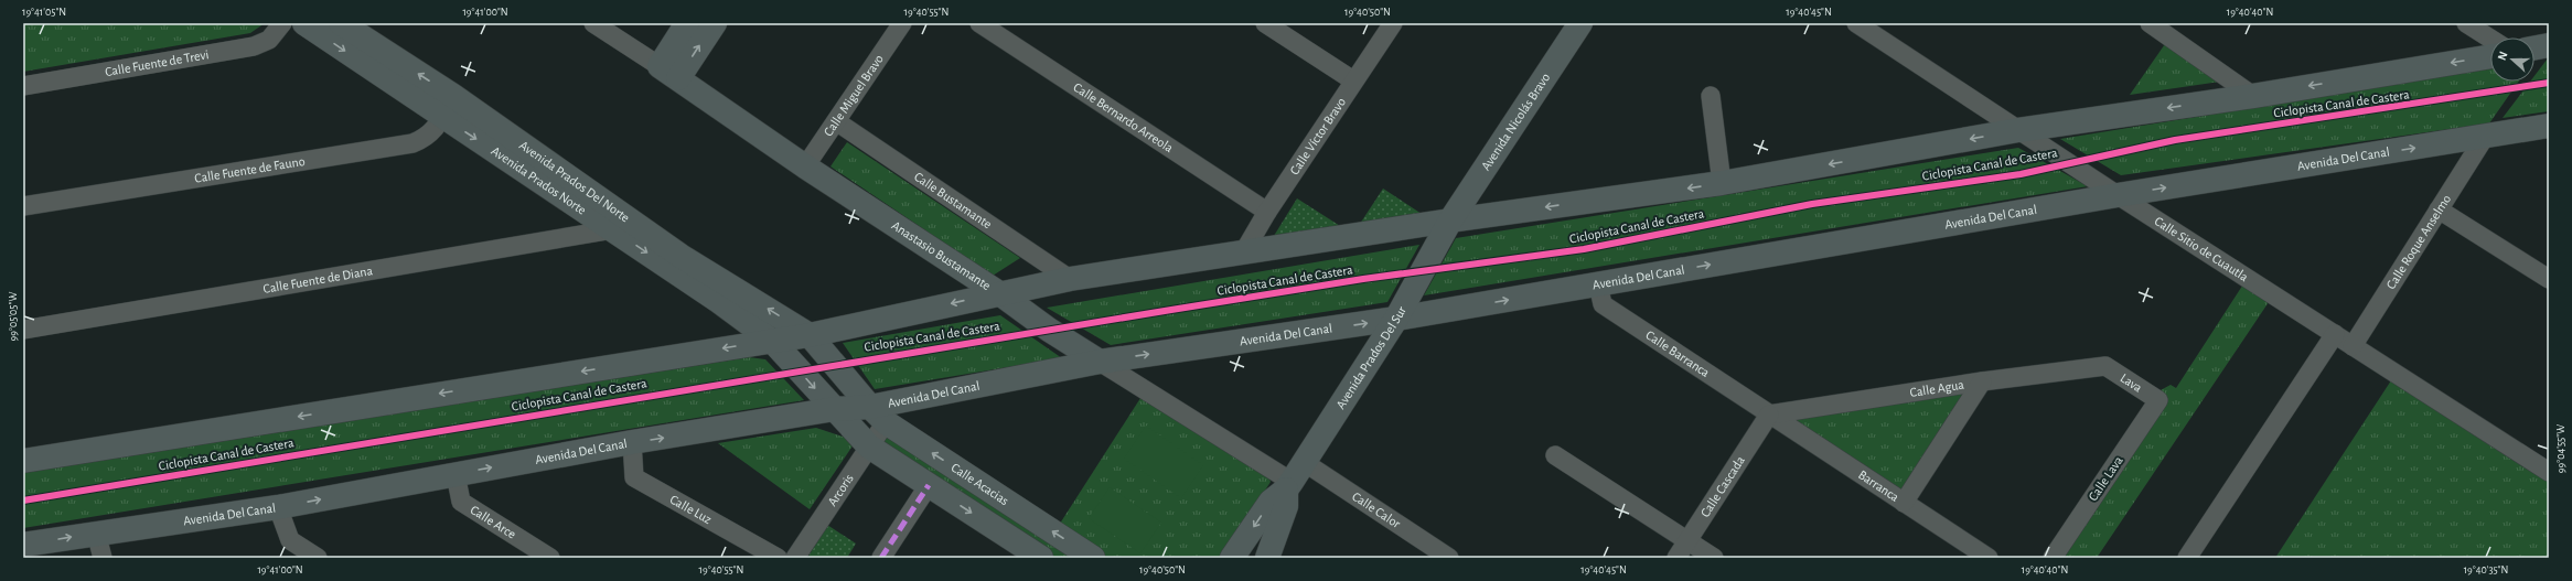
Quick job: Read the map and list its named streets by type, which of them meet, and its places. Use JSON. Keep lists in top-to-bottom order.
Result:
{
  "streets": {
    "main road": [
      "Avenida Nicolás Bravo",
      "Avenida Del Canal",
      "Avenida Prados Norte",
      "Avenida Prados Del Norte",
      "Anastasio Bustamante",
      "Avenida Prados Del Sur",
      "Calle Acacias"
    ],
    "street": [
      "Calle Fuente de Trevi",
      "Calle Miguel Bravo",
      "Calle Bernardo Arreola",
      "Calle Víctor Bravo",
      "Calle Fuente de Fauno",
      "Calle Bustamante",
      "Calle Roque Anselmo",
      "Calle Sitio de Cuautla",
      "Calle Fuente de Diana",
      "Calle Barranca",
      "Lava",
      "Calle Agua",
      "Calle Lava",
      "Calle Cascada",
      "Barranca",
      "Arcoris",
      "Calle Luz",
      "Calle Calor",
      "Calle Arce"
    ],
    "cycle path": ["Ciclopista Canal de Castera"]
  },
  "crossings": [
    ["Calle Miguel Bravo", "Calle Bustamante"],
    ["Calle Miguel Bravo", "Anastasio Bustamante"],
    ["Calle Bernardo Arreola", "Calle Víctor Bravo"],
    ["Avenida Nicolás Bravo", "Avenida Prados Del Sur"],
    ["Avenida Del Canal", "Avenida Prados Norte"],
    ["Avenida Del Canal", "Avenida Prados Del Norte"],
    ["Avenida Del Canal", "Calle Roque Anselmo"],
    ["Avenida Del Canal", "Calle Sitio de Cuautla"],
    ["Avenida Del Canal", "Anastasio Bustamante"],
    ["Avenida Del Canal", "Calle Barranca"],
    ["Avenida Del Canal", "Avenida Prados Del Sur"],
    ["Avenida Del Canal", "Calle Acacias"],
    ["Avenida Del Canal", "Arcoris"],
    ["Avenida Del Canal", "Calle Luz"],
    ["Avenida Del Canal", "Calle Arce"],
    ["Calle Fuente de Fauno", "Avenida Prados Norte"],
    ["Calle Fuente de Fauno", "Avenida Prados Del Norte"],
    ["Avenida Prados Norte", "Calle Fuente de Diana"],
    ["Avenida Prados Del Norte", "Calle Acacias"],
    ["Avenida Prados Del Norte", "Arcoris"],
    ["Calle Roque Anselmo", "Calle Sitio de Cuautla"],
    ["Anastasio Bustamante", "Avenida Prados Del Sur"],
    ["Anastasio Bustamante", "Calle Calor"],
    ["Calle Barranca", "Calle Agua"],
    ["Calle Barranca", "Calle Cascada"],
    ["Calle Barranca", "Barranca"],
    ["Avenida Prados Del Sur", "Calle Calor"],
    ["Lava", "Calle Agua"],
    ["Lava", "Calle Lava"],
    ["Calle Agua", "Calle Cascada"],
    ["Calle Agua", "Barranca"],
    ["Calle Acacias", "Arcoris"],
    ["Calle Cascada", "Barranca"]
  ],
  "one_way": ["Avenida Prados Norte", "Avenida Prados Del Norte"],
  "north": "left",
  "coordinates": [
    "19°41'05\"N",
    "19°41'00\"N",
    "19°40'55\"N",
    "19°40'50\"N",
    "19°40'45\"N",
    "19°40'40\"N",
    "99°05'05\"W",
    "99°04'55\"W",
    "19°40'35\"N"
  ]
}
